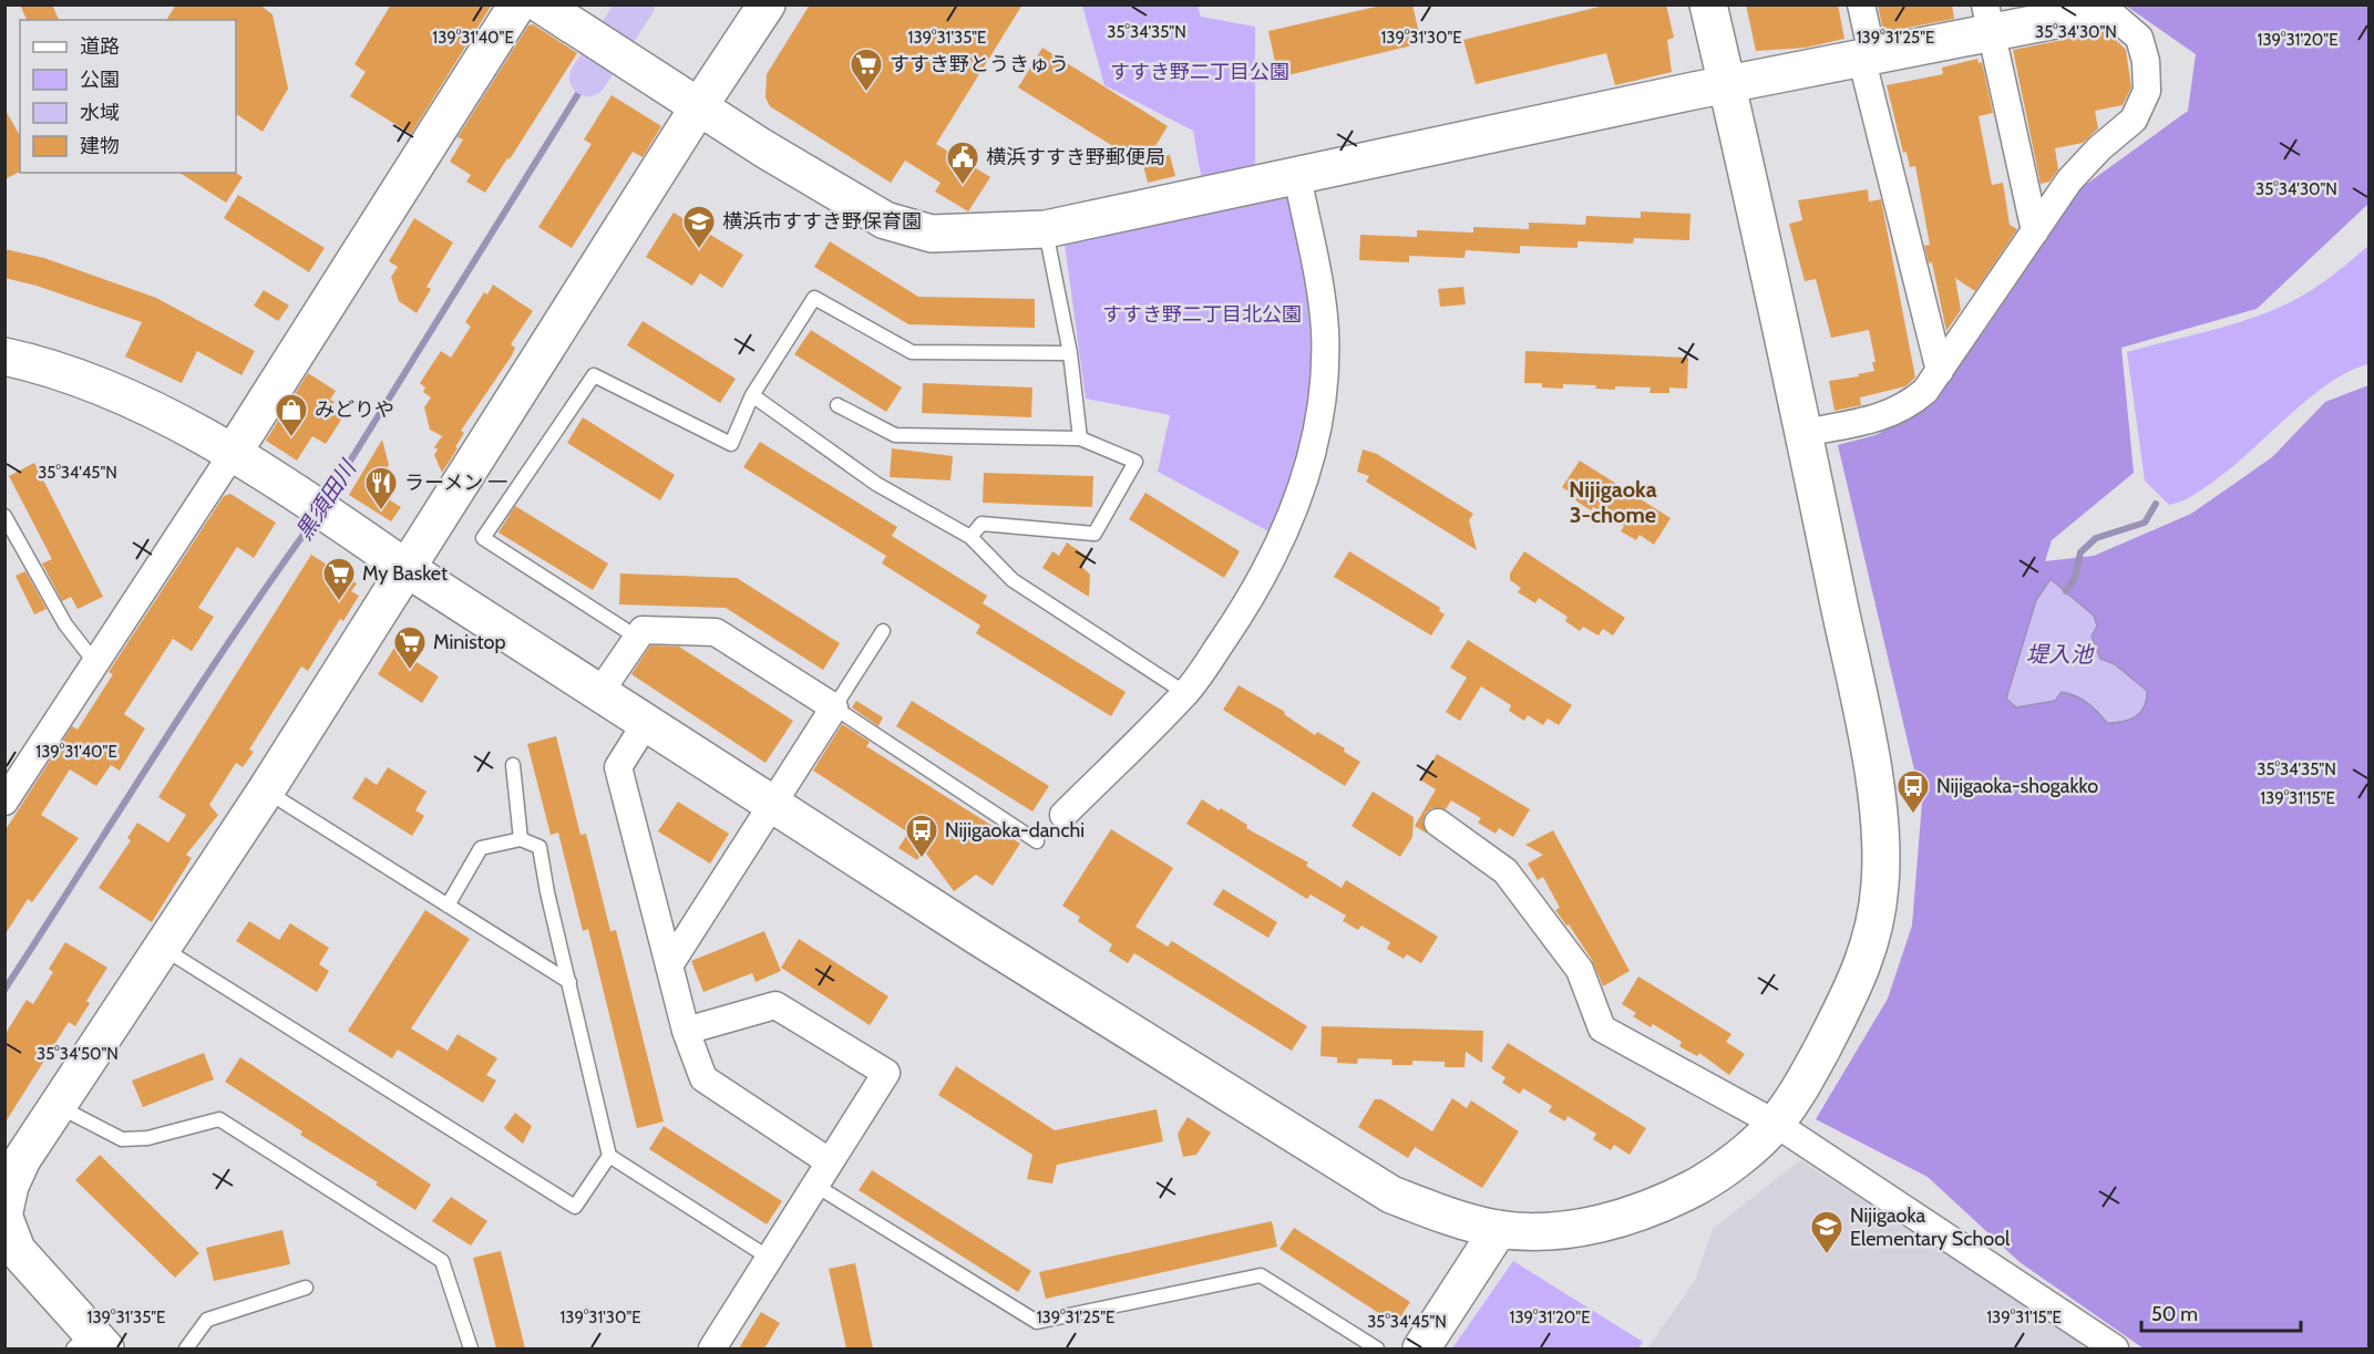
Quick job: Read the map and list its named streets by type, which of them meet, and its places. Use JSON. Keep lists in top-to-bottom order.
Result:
{
  "districts": ["Nijigaoka 3-chome"],
  "water": ["黒須田川", "堤入池"],
  "parks": ["すすき野二丁目公園", "すすき野二丁目北公園"],
  "places": {
    "supermarket": ["すすき野とうきゅう", "My Basket", "Ministop"],
    "public building": ["横浜すすき野郵便局"],
    "school or university": ["横浜市すすき野保育園", "Nijigaoka Elementary School"],
    "shop": ["みどりや"],
    "restaurant": ["ラーメン 一"],
    "bus stop": ["Nijigaoka-shogakko", "Nijigaoka-danchi"]
  },
  "legend": [
    "道路",
    "公園",
    "水域",
    "建物"
  ],
  "scale_bar": "50 m",
  "coordinates": [
    "35°34'35\"N",
    "35°34'30\"N",
    "139°31'40\"E",
    "139°31'35\"E",
    "139°31'30\"E",
    "139°31'25\"E",
    "139°31'20\"E",
    "35°34'45\"N",
    "139°31'15\"E",
    "35°34'50\"N"
  ]
}
